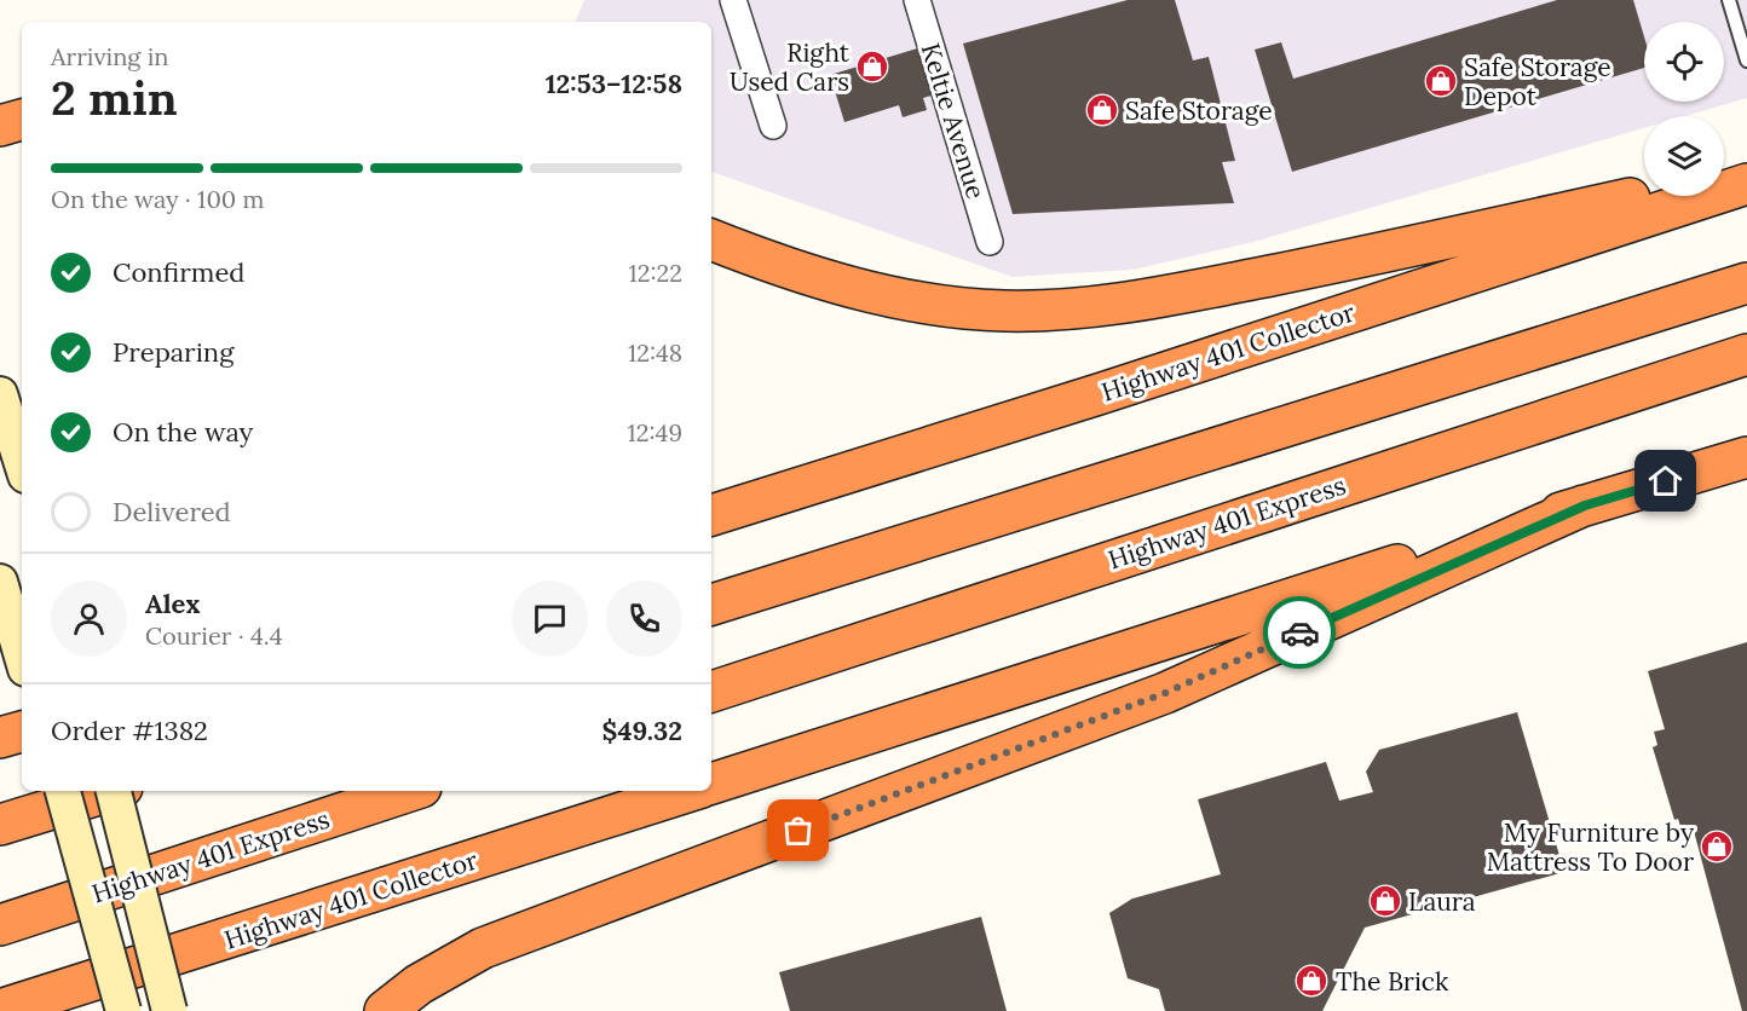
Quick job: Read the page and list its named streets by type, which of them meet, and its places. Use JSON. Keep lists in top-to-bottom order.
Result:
{
  "streets": {
    "highway": ["Highway 401 Collector", "Highway 401 Express"],
    "street": ["Keltie Avenue"]
  },
  "places": {
    "shop": [
      "Right Used Cars",
      "Safe Storage Depot",
      "Safe Storage",
      "My Furniture by Mattress To Door",
      "Laura",
      "The Brick"
    ]
  },
  "page": {
    "heading": ["2 min", "Arriving in", "12:53–12:58"],
    "panel": [
      "Alex",
      "Courier · 4.4",
      "Order #1382",
      "$49.32"
    ],
    "bar": "On the way · 100 m",
    "list": [
      ["Confirmed", "12:22"],
      ["Preparing", "12:48"],
      ["On the way", "12:49"],
      "Delivered"
    ]
  }
}
